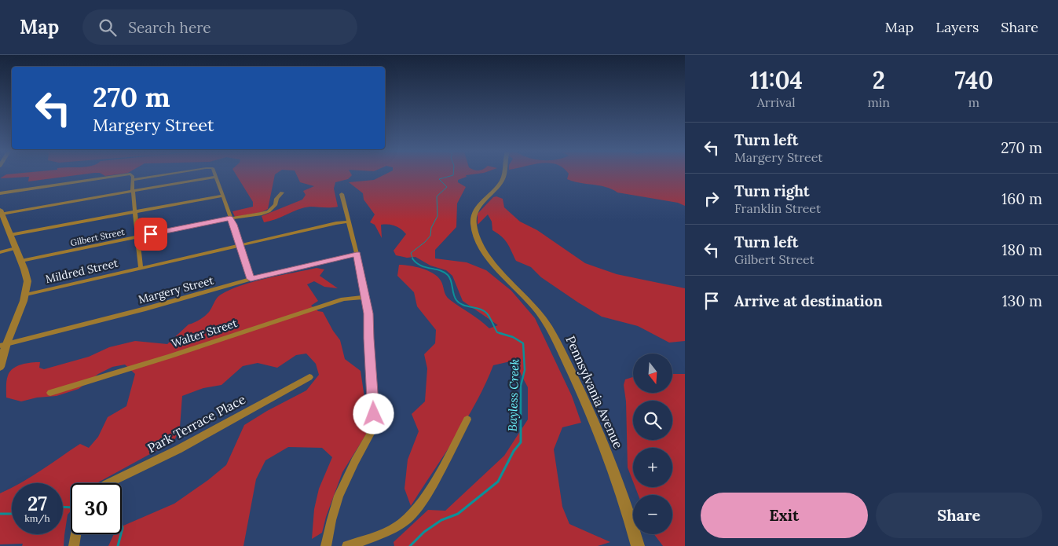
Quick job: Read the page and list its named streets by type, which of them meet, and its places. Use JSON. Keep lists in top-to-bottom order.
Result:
{
  "streets": {
    "street": [
      "Gilbert Street",
      "Mildred Street",
      "Margery Street",
      "Walter Street",
      "Pennsylvania Avenue",
      "Park Terrace Place"
    ]
  },
  "water": ["Bayless Creek"],
  "north": "bottom",
  "page": {
    "header": "Map",
    "search": "Search here",
    "nav": ["Map", "Layers", "Share"],
    "eta": [
      "11:04",
      "Arrival",
      "2",
      "min",
      "740",
      "m"
    ],
    "turn": ["270 m", "Margery Street"],
    "list": [
      {
        "name": "Turn left",
        "note": "Margery Street",
        "value": "270 m"
      },
      {
        "name": "Turn right",
        "note": "Franklin Street",
        "value": "160 m"
      },
      {
        "name": "Turn left",
        "note": "Gilbert Street",
        "value": "180 m"
      },
      {
        "name": "Arrive at destination",
        "value": "130 m"
      }
    ],
    "map_buttons": ["+", "−"],
    "speed": "27 km/h",
    "limit": "30",
    "buttons": ["Exit", "Share"]
  }
}
